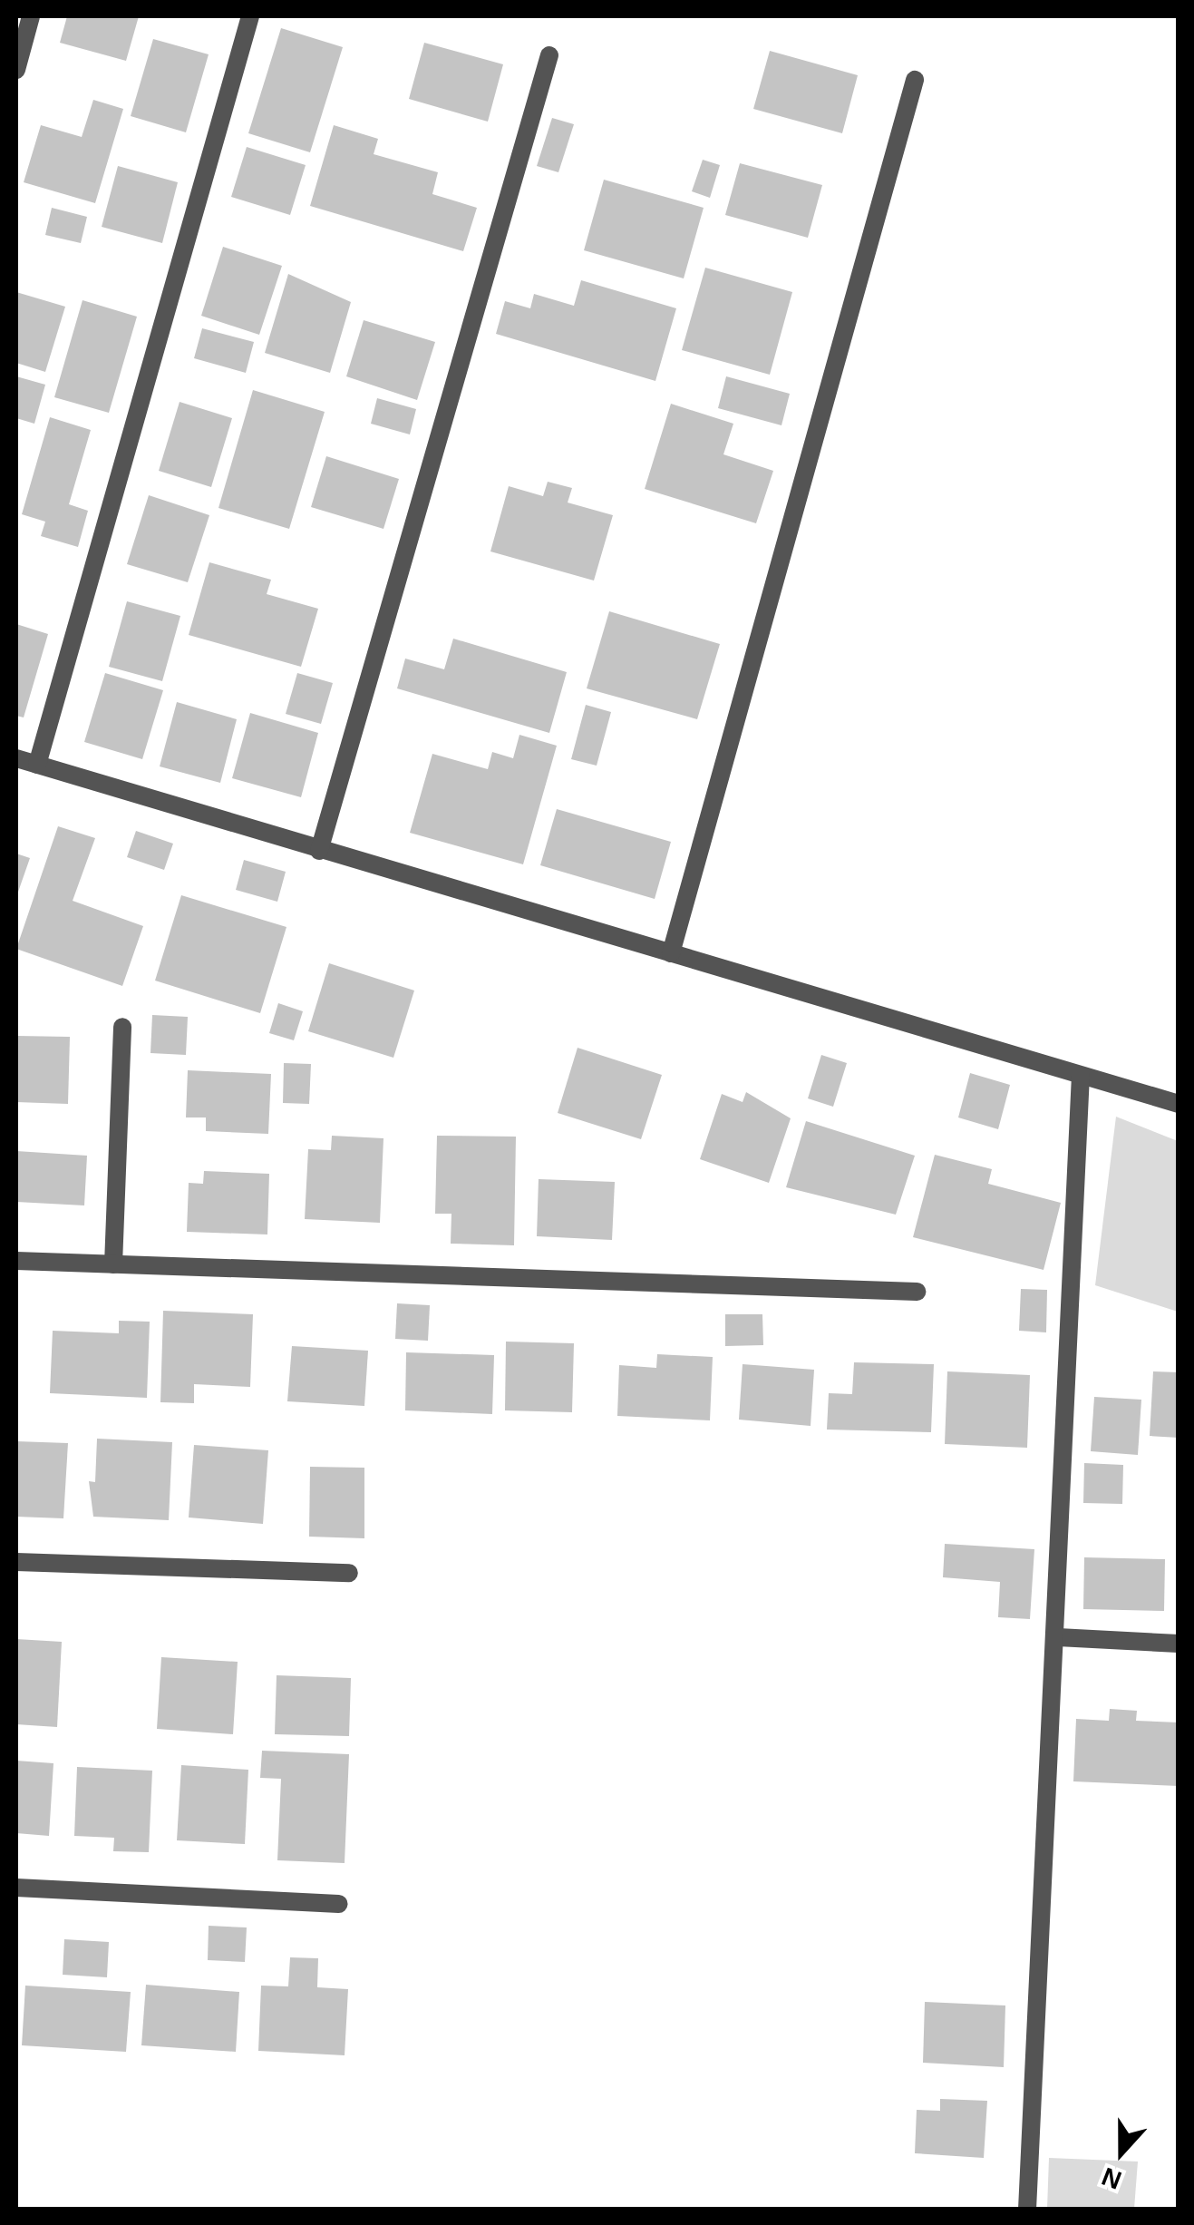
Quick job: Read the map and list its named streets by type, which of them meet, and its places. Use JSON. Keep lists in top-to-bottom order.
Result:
{
  "north": "bottom"
}
